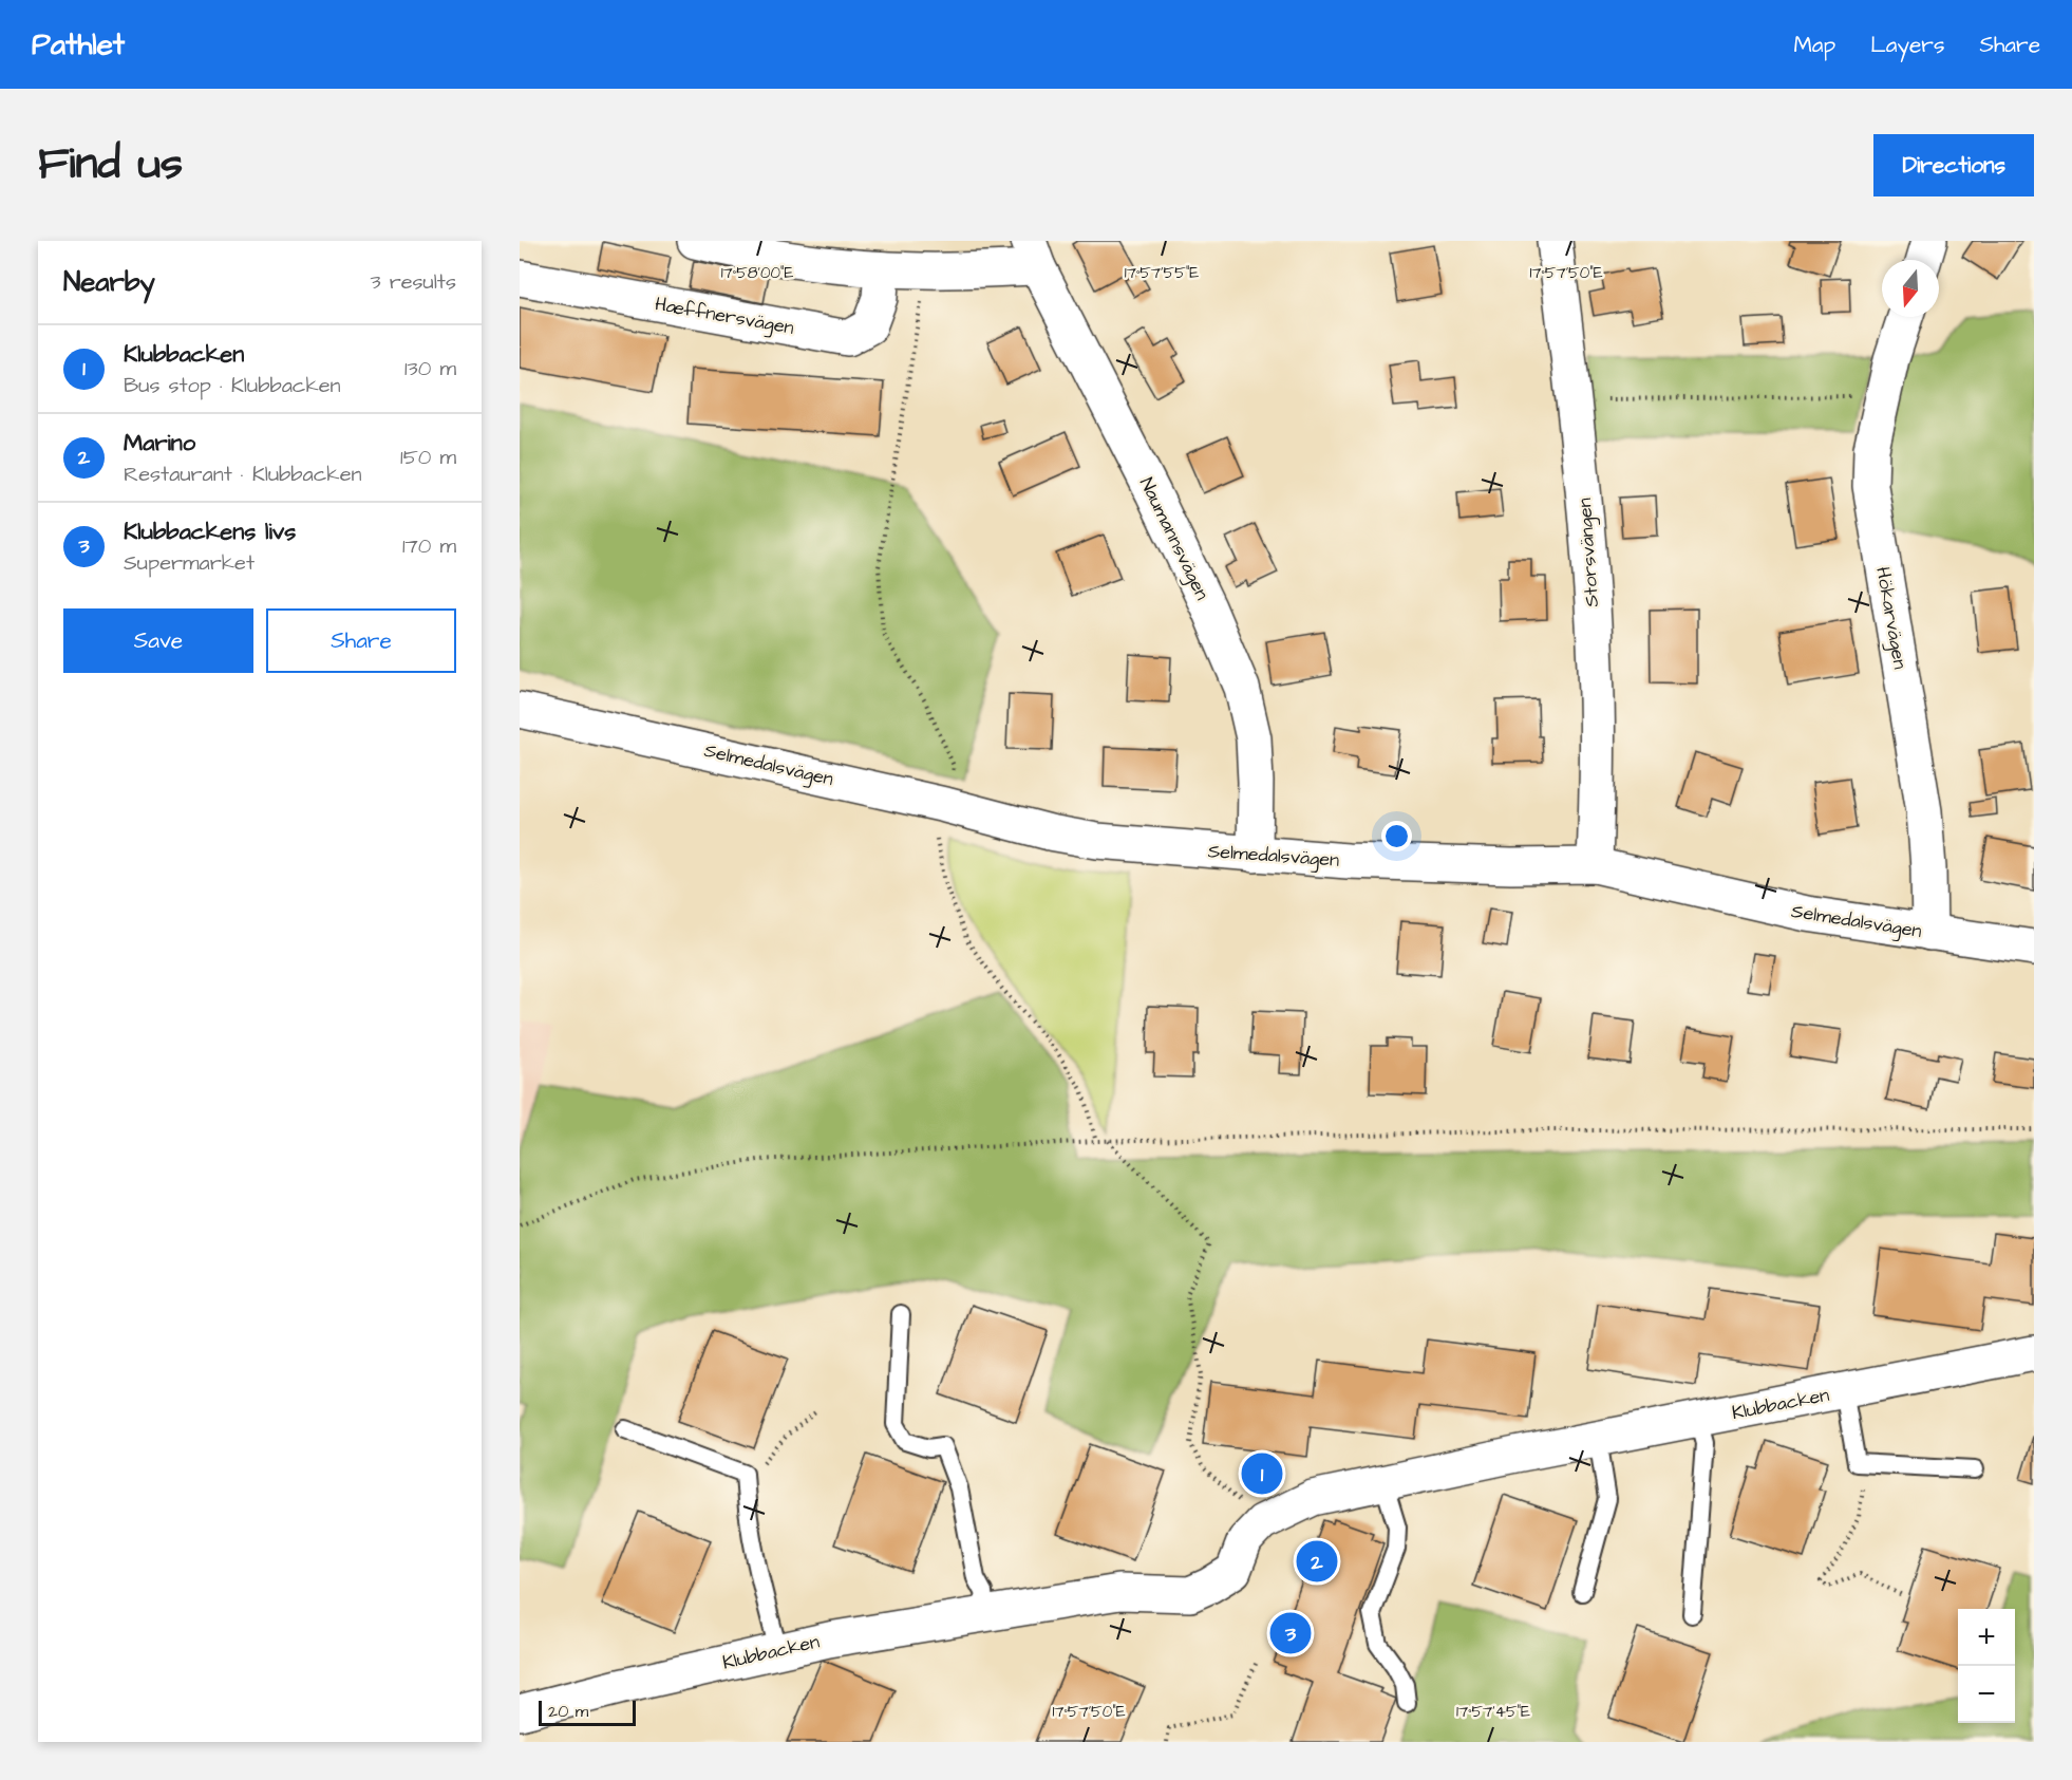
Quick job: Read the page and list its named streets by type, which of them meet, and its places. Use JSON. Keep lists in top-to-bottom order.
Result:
{
  "streets": {
    "street": [
      "Hæffnersvägen",
      "Naumannsvägen",
      "Storsvängen",
      "Hökarvägen",
      "Selmedalsvägen",
      "Klubbacken"
    ]
  },
  "crossings": [
    ["Naumannsvägen", "Selmedalsvägen"],
    ["Storsvängen", "Selmedalsvägen"],
    ["Hökarvägen", "Selmedalsvägen"]
  ],
  "scale_bar": "20 m",
  "north": "bottom",
  "page": {
    "header": "Pathlet",
    "nav": ["Map", "Layers", "Share"],
    "title": "Find us",
    "buttons": [
      "Directions",
      ["Save", "Share"]
    ],
    "heading": ["Nearby", "3 results"],
    "list": [
      {
        "mark": "1",
        "name": "Klubbacken",
        "note": "Bus stop · Klubbacken",
        "value": "130 m"
      },
      {
        "mark": "2",
        "name": "Marino",
        "note": "Restaurant · Klubbacken",
        "value": "150 m"
      },
      {
        "mark": "3",
        "name": "Klubbackens livs",
        "note": "Supermarket",
        "value": "170 m"
      }
    ],
    "pins": ["1", "2", "3"],
    "map_buttons": ["+", "−"],
    "scale": "20 m"
  },
  "coordinates": [
    "17°58'00\"E",
    "17°57'55\"E",
    "17°57'50\"E",
    "17°57'45\"E"
  ]
}
